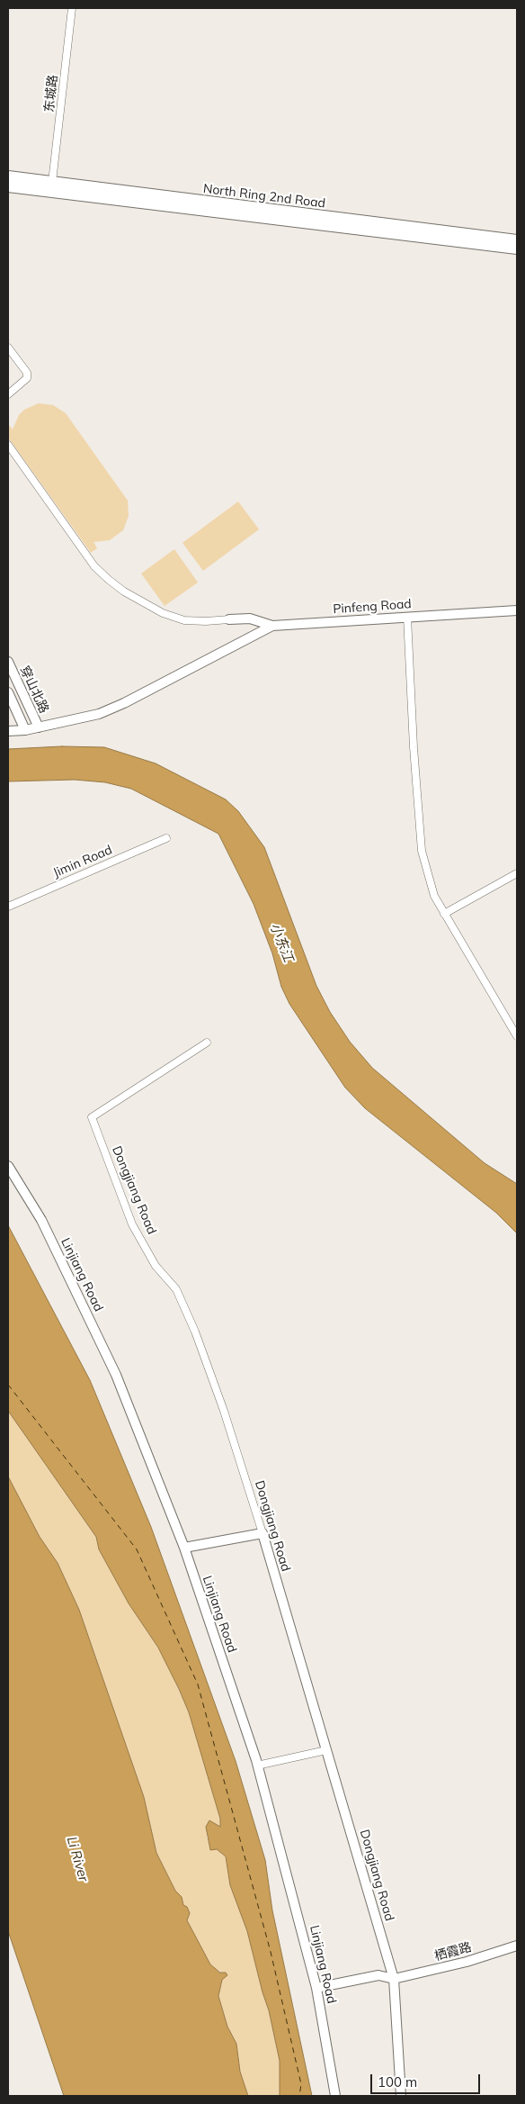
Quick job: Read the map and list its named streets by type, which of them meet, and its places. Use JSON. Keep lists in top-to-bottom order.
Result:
{
  "streets": {
    "main road": ["North Ring 2nd Road"],
    "street": [
      "东城路",
      "Pinfeng Road",
      "穿山北路",
      "Jimin Road",
      "Dongjiang Road",
      "Linjiang Road",
      "栖霞路"
    ]
  },
  "crossings": [
    ["东城路", "North Ring 2nd Road"],
    ["Dongjiang Road", "栖霞路"]
  ],
  "water": ["小东江", "Li River"],
  "scale_bar": "100 m"
}
